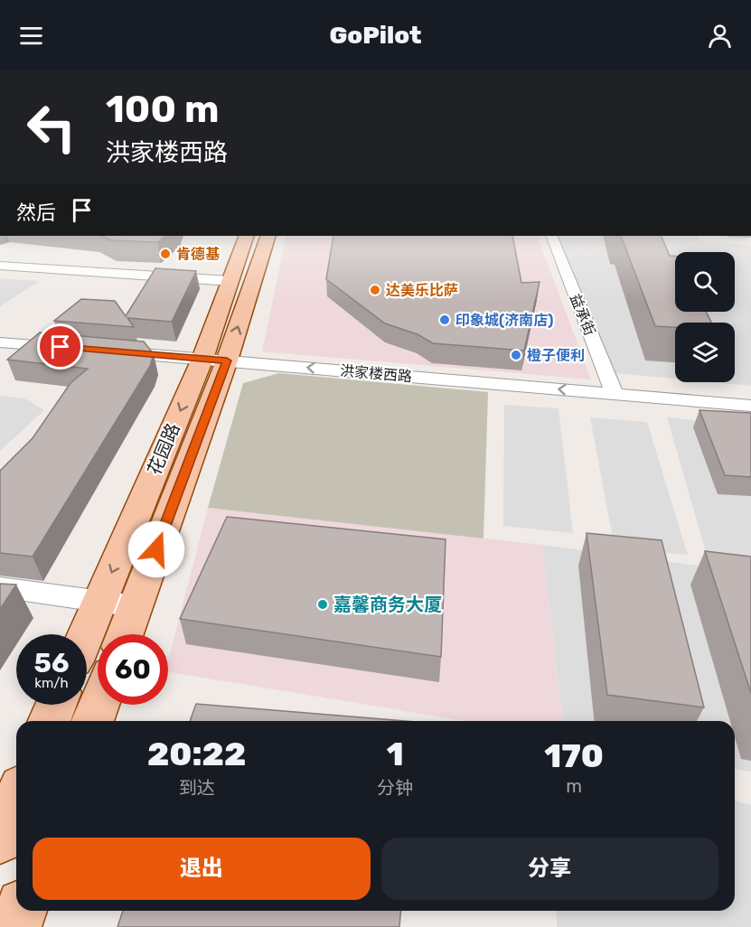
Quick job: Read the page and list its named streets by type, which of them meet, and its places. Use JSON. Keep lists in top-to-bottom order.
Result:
{
  "streets": {
    "main road": ["花园路"],
    "street": ["益承街", "洪家楼西路"]
  },
  "crossings": [
    ["益承街", "洪家楼西路"],
    ["洪家楼西路", "花园路"]
  ],
  "one_way": ["洪家楼西路"],
  "places": [
    "肯德基",
    "达美乐比萨",
    "印象城(济南店)",
    "橙子便利",
    "嘉馨商务大厦"
  ],
  "page": {
    "header": "GoPilot",
    "turn": ["100 m", "洪家楼西路"],
    "then": "然后",
    "speed": "56 km/h",
    "limit": "60",
    "eta": [
      "20:22",
      "到达",
      "1",
      "分钟",
      "170",
      "m"
    ],
    "buttons": ["退出", "分享"]
  }
}
